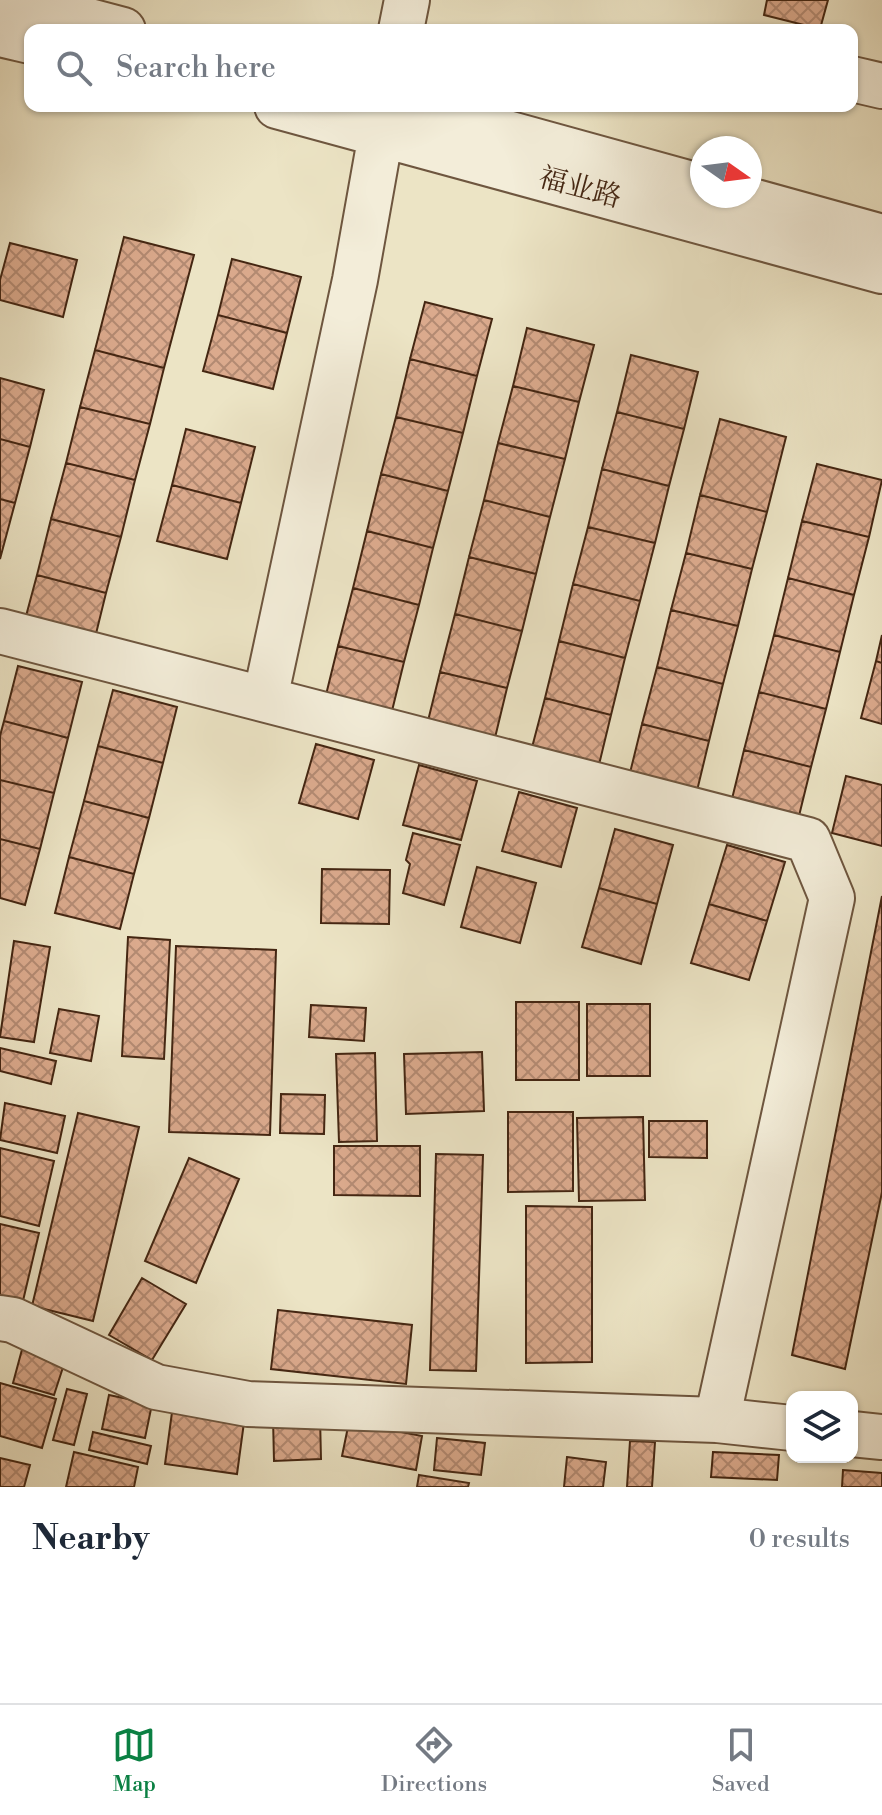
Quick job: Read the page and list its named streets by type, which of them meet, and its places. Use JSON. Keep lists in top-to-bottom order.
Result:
{
  "streets": {
    "street": ["福业路"]
  },
  "north": "right",
  "page": {
    "search": "Search here",
    "heading": ["Nearby", "0 results"],
    "nav": ["Map", "Directions", "Saved"]
  }
}
